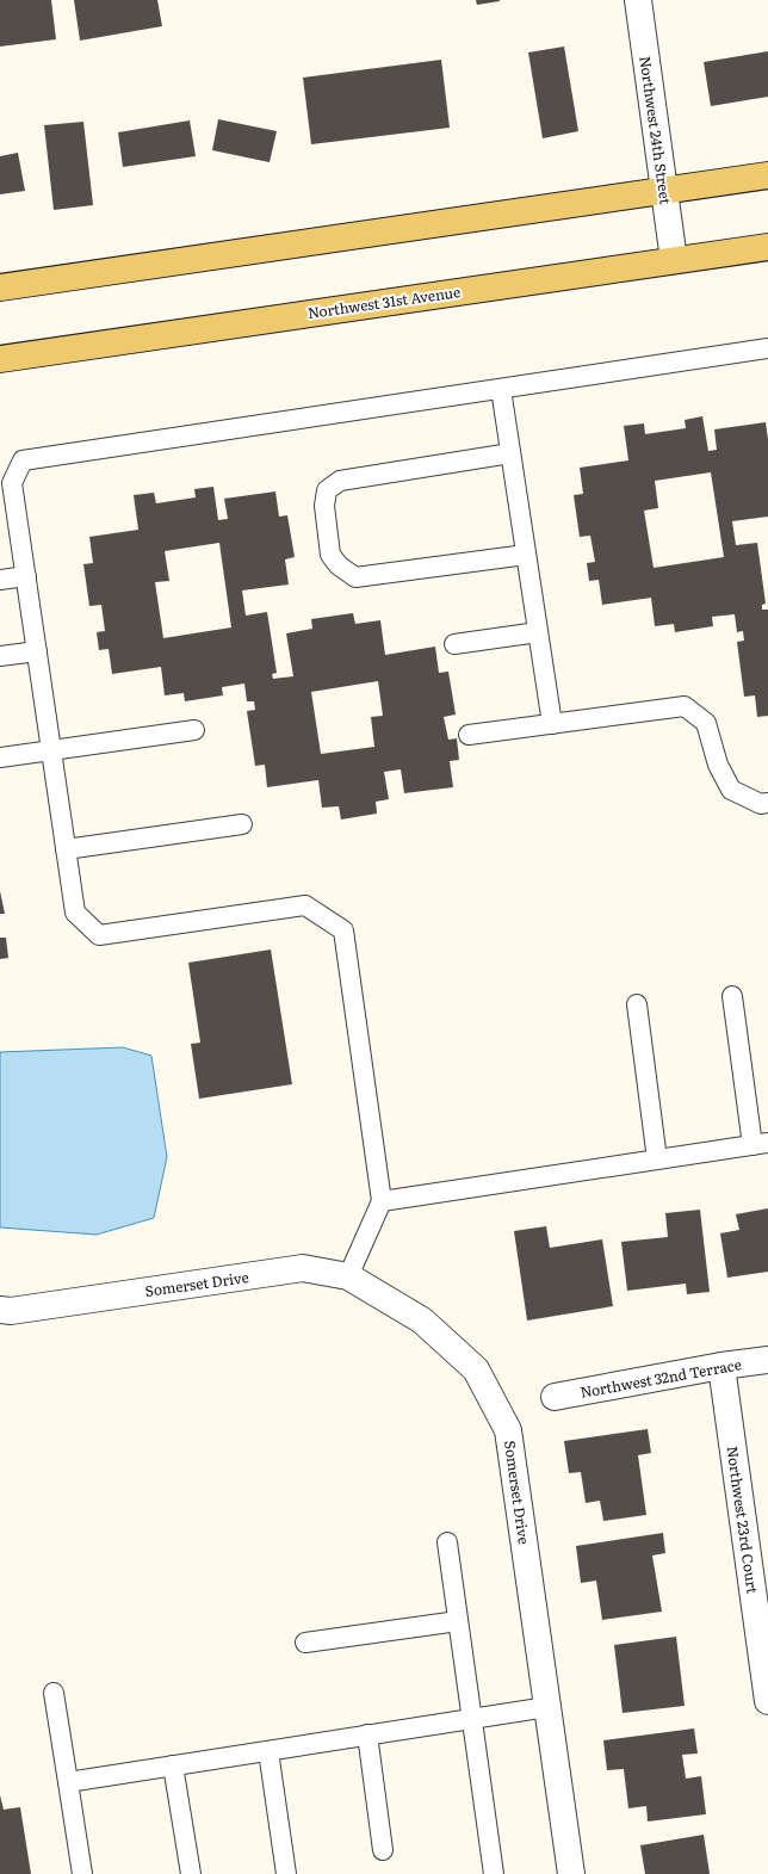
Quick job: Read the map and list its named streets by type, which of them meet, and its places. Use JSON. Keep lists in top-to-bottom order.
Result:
{
  "streets": {
    "main road": ["Northwest 31st Avenue"],
    "street": [
      "Northwest 24th Street",
      "Somerset Drive",
      "Northwest 32nd Terrace",
      "Northwest 23rd Court"
    ]
  },
  "crossings": [
    ["Northwest 24th Street", "Northwest 31st Avenue"],
    ["Northwest 32nd Terrace", "Northwest 23rd Court"]
  ]
}
